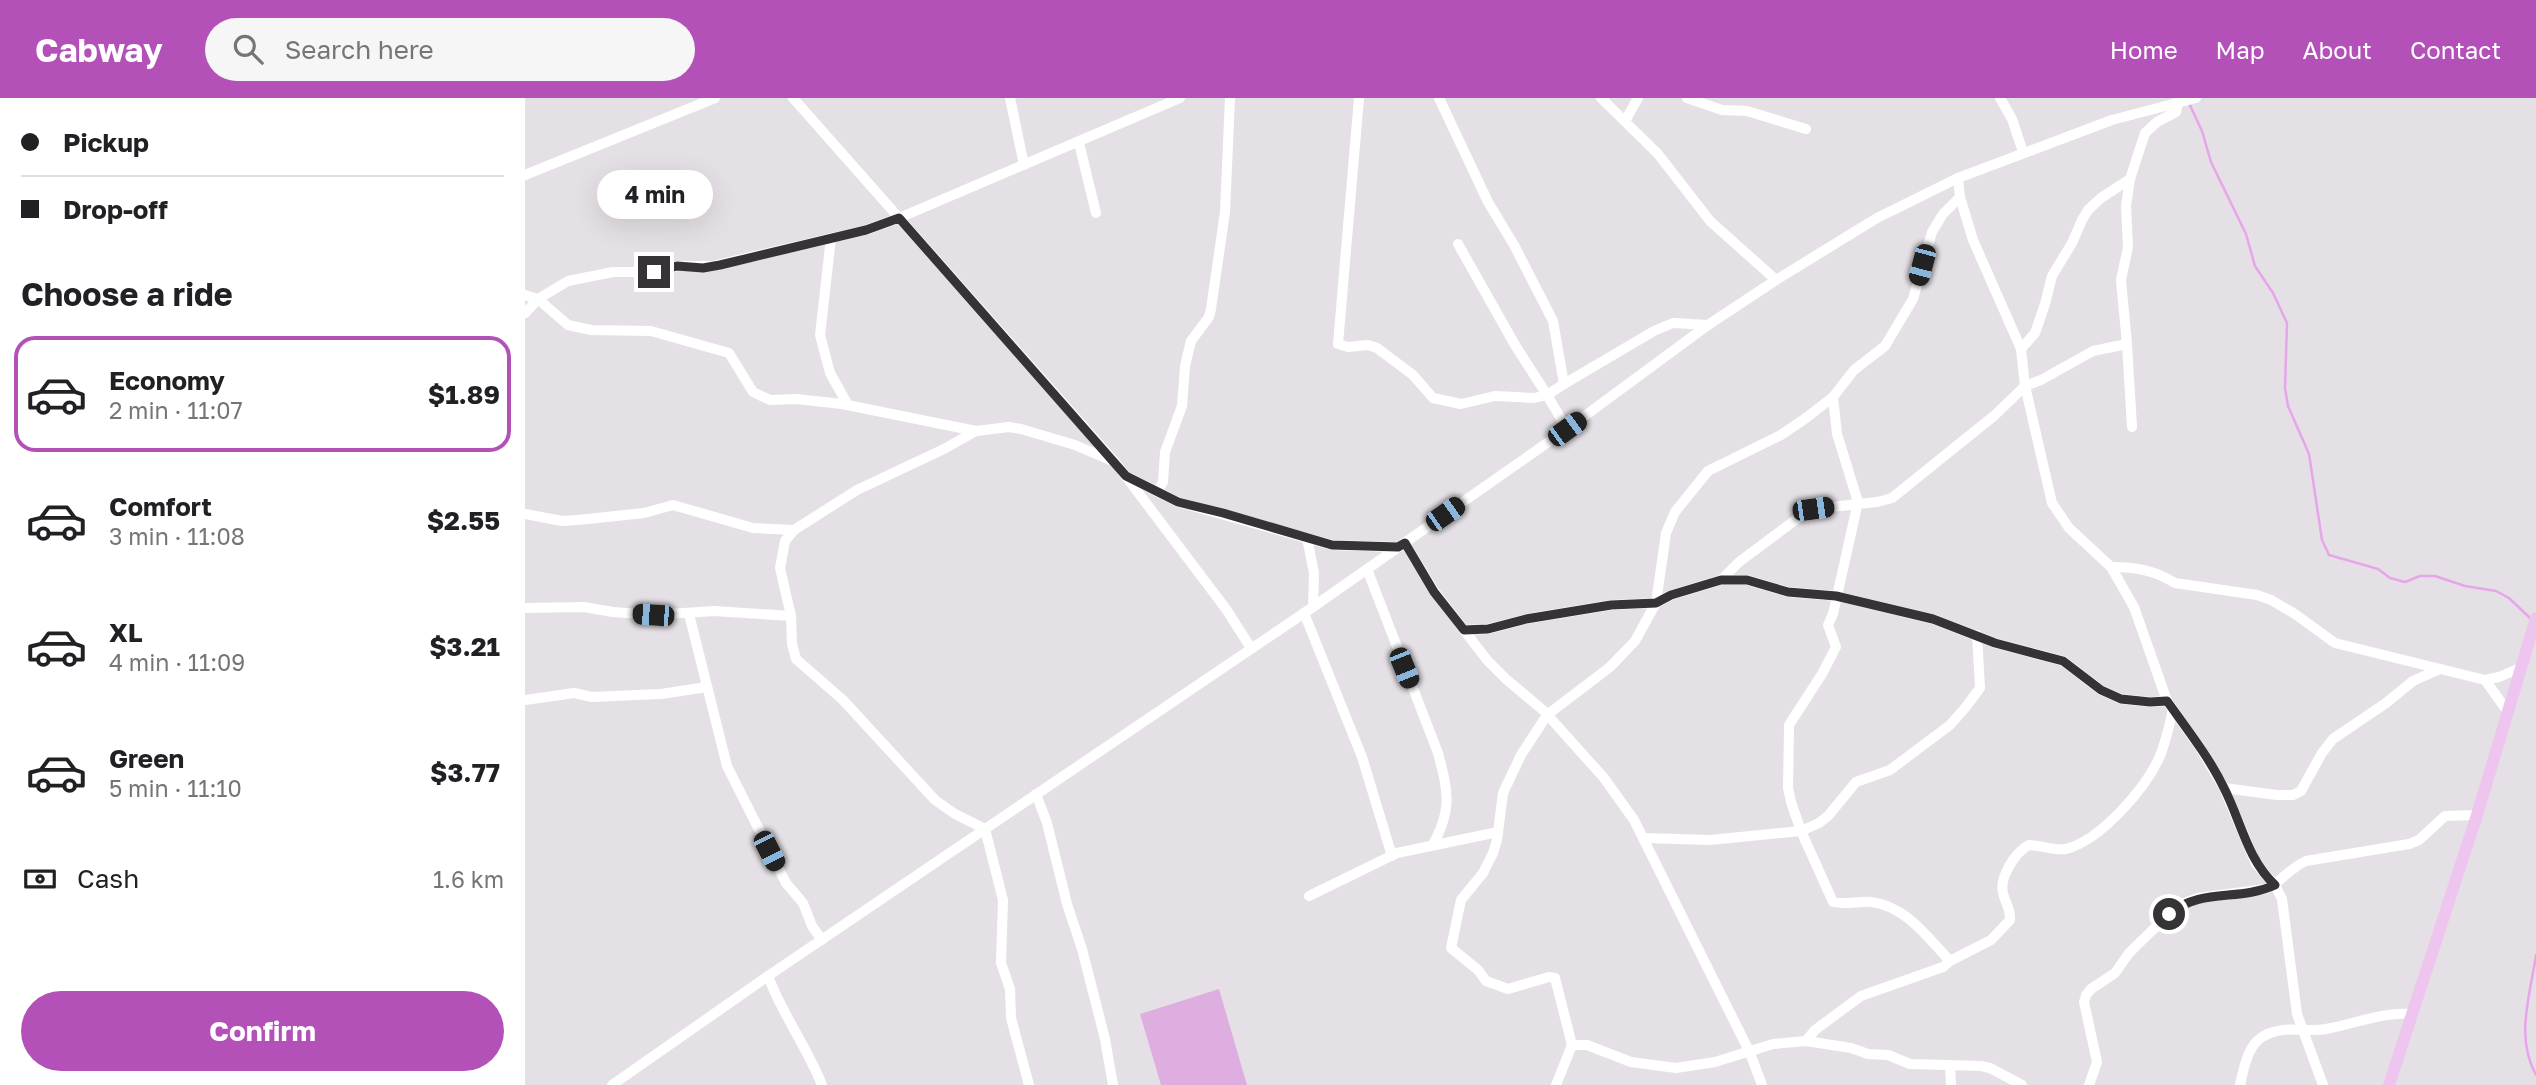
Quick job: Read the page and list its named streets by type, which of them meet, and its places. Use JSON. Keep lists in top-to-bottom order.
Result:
{
  "page": {
    "header": "Cabway",
    "search": "Search here",
    "nav": [
      "Home",
      "Map",
      "About",
      "Contact"
    ],
    "banner": ["Pickup", "Drop-off"],
    "bubble": "4 min",
    "heading": "Choose a ride",
    "list": [
      {
        "name": "Economy",
        "note": "2 min · 11:07",
        "value": "$1.89"
      },
      {
        "name": "Comfort",
        "note": "3 min · 11:08",
        "value": "$2.55"
      },
      {
        "name": "XL",
        "note": "4 min · 11:09",
        "value": "$3.21"
      },
      {
        "name": "Green",
        "note": "5 min · 11:10",
        "value": "$3.77"
      }
    ],
    "pay": ["Cash", "1.6 km"],
    "buttons": "Confirm"
  }
}
